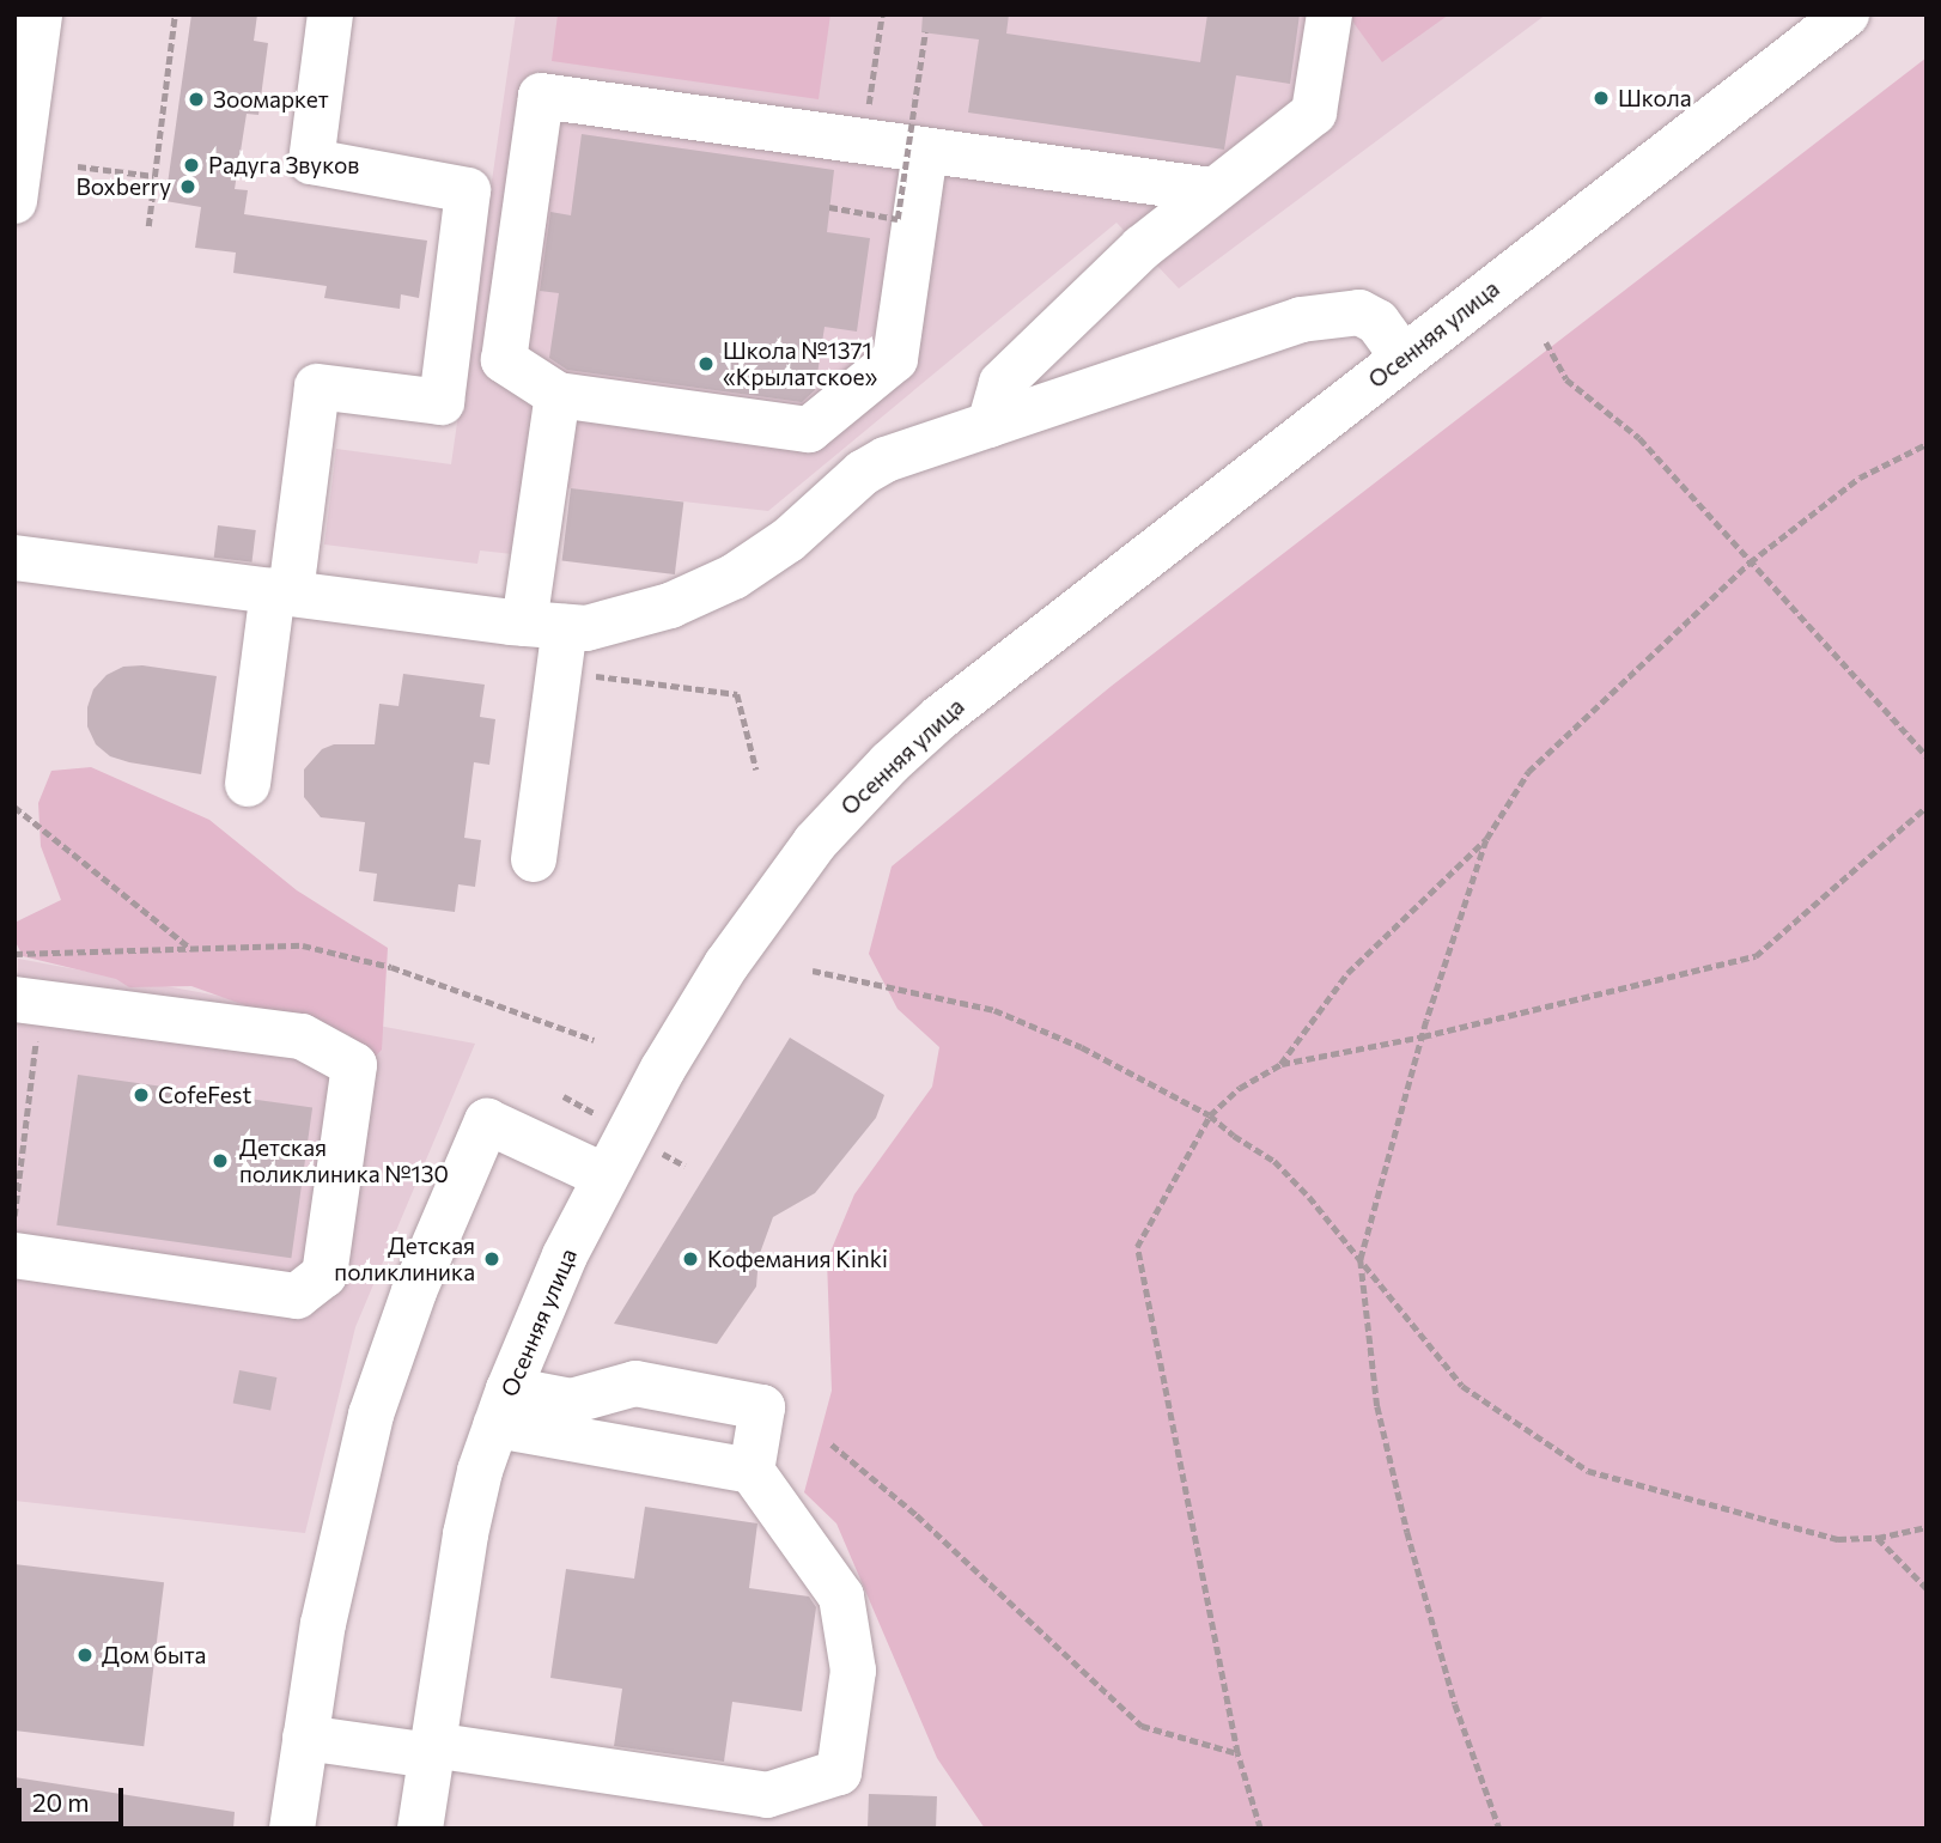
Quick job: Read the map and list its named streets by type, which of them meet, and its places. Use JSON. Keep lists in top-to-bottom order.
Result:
{
  "streets": {
    "main road": ["Осенняя улица"]
  },
  "places": [
    "Школа",
    "Зоомаркет",
    "Радуга Звуков",
    "Boxberry",
    "Школа №1371 «Крылатское»",
    "CofeFest",
    "Детская поликлиника №130",
    "Детская поликлиника",
    "Кофемания Kinki",
    "Дом быта"
  ],
  "scale_bar": "20 m"
}
